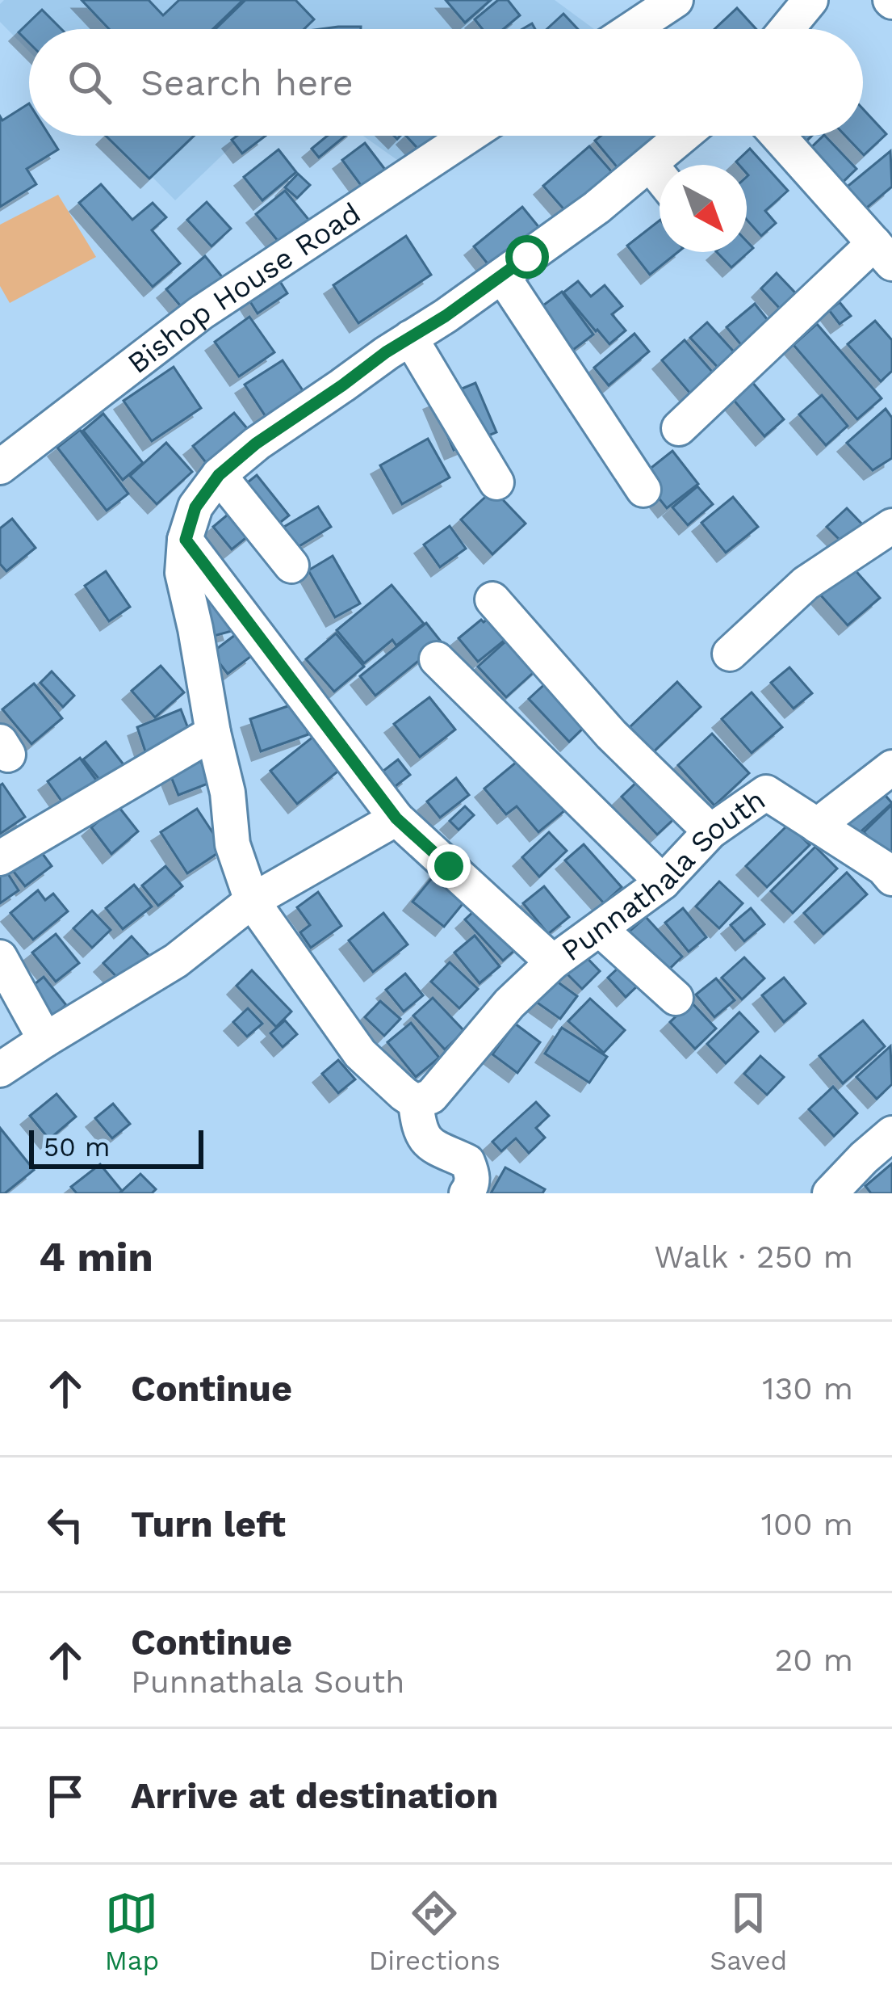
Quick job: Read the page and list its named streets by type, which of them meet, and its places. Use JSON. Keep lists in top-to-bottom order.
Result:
{
  "streets": {
    "street": ["Bishop House Road", "Punnathala South"]
  },
  "scale_bar": "50 m",
  "north": "bottom right",
  "page": {
    "search": "Search here",
    "scale": "50 m",
    "heading": ["4 min", "Walk · 250 m"],
    "list": [
      ["Continue", "130 m"],
      ["Turn left", "100 m"],
      ["Continue", "Punnathala South", "20 m"],
      "Arrive at destination"
    ],
    "nav": ["Map", "Directions", "Saved"]
  }
}
